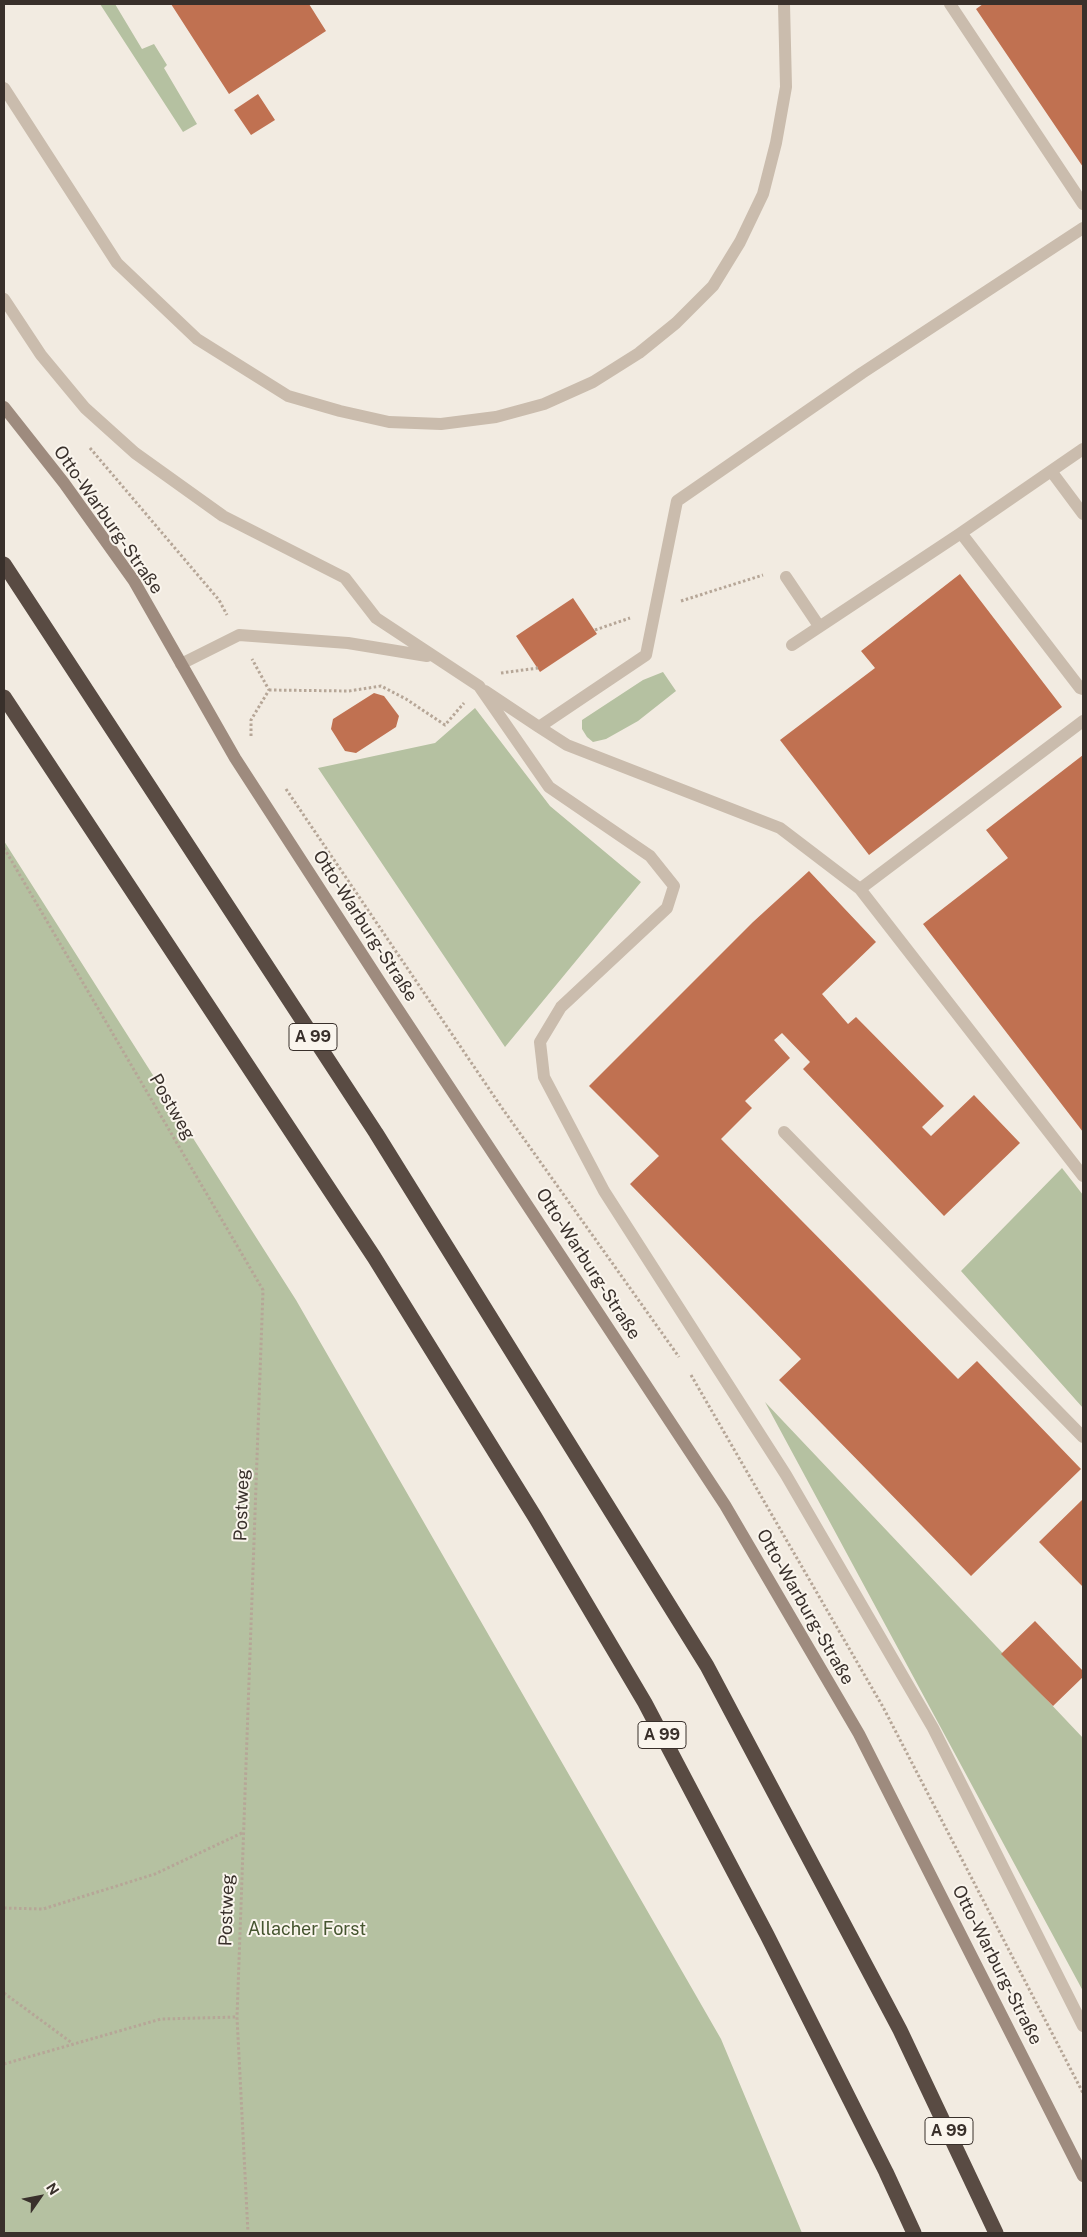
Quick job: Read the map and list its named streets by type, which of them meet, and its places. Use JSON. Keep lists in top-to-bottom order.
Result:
{
  "streets": {
    "highway": ["A 99"],
    "main road": ["Otto-Warburg-Straße"],
    "path": ["Postweg"]
  },
  "parks": ["Allacher Forst"],
  "north": "top right"
}
